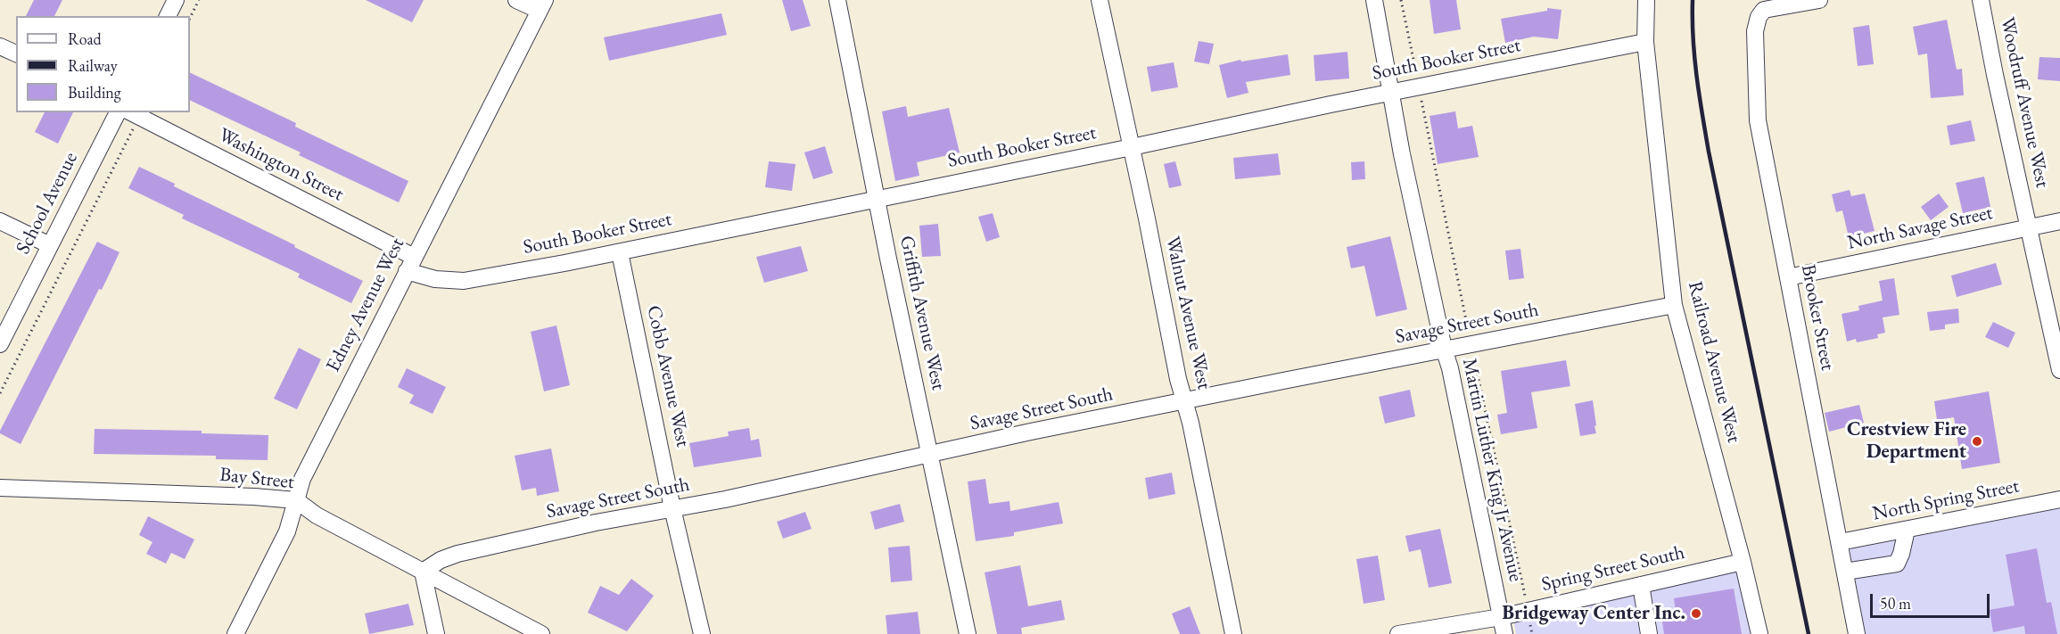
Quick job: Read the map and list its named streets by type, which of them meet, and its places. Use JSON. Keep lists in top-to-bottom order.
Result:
{
  "streets": {
    "street": [
      "South Booker Street",
      "Woodruff Avenue West",
      "Washington Street",
      "School Avenue",
      "North Savage Street",
      "Edney Avenue West",
      "Griffith Avenue West",
      "Walnut Avenue West",
      "Brooker Street",
      "Savage Street South",
      "Railroad Avenue West",
      "Cobb Avenue West",
      "Martin Luther King Jr Avenue",
      "Bay Street",
      "North Spring Street",
      "Spring Street South"
    ]
  },
  "crossings": [
    ["South Booker Street", "Washington Street"],
    ["South Booker Street", "Edney Avenue West"],
    ["South Booker Street", "Griffith Avenue West"],
    ["South Booker Street", "Walnut Avenue West"],
    ["South Booker Street", "Railroad Avenue West"],
    ["South Booker Street", "Cobb Avenue West"],
    ["South Booker Street", "Martin Luther King Jr Avenue"],
    ["Woodruff Avenue West", "North Savage Street"],
    ["Washington Street", "Edney Avenue West"],
    ["North Savage Street", "Brooker Street"],
    ["Edney Avenue West", "Bay Street"],
    ["Griffith Avenue West", "Savage Street South"],
    ["Walnut Avenue West", "Savage Street South"],
    ["Brooker Street", "North Spring Street"],
    ["Savage Street South", "Railroad Avenue West"],
    ["Savage Street South", "Cobb Avenue West"],
    ["Savage Street South", "Martin Luther King Jr Avenue"],
    ["Savage Street South", "Bay Street"],
    ["Railroad Avenue West", "Spring Street South"],
    ["Martin Luther King Jr Avenue", "Spring Street South"]
  ],
  "places": ["Crestview Fire Department", "Bridgeway Center Inc."],
  "legend": ["Road", "Railway", "Building"],
  "scale_bar": "50 m"
}
